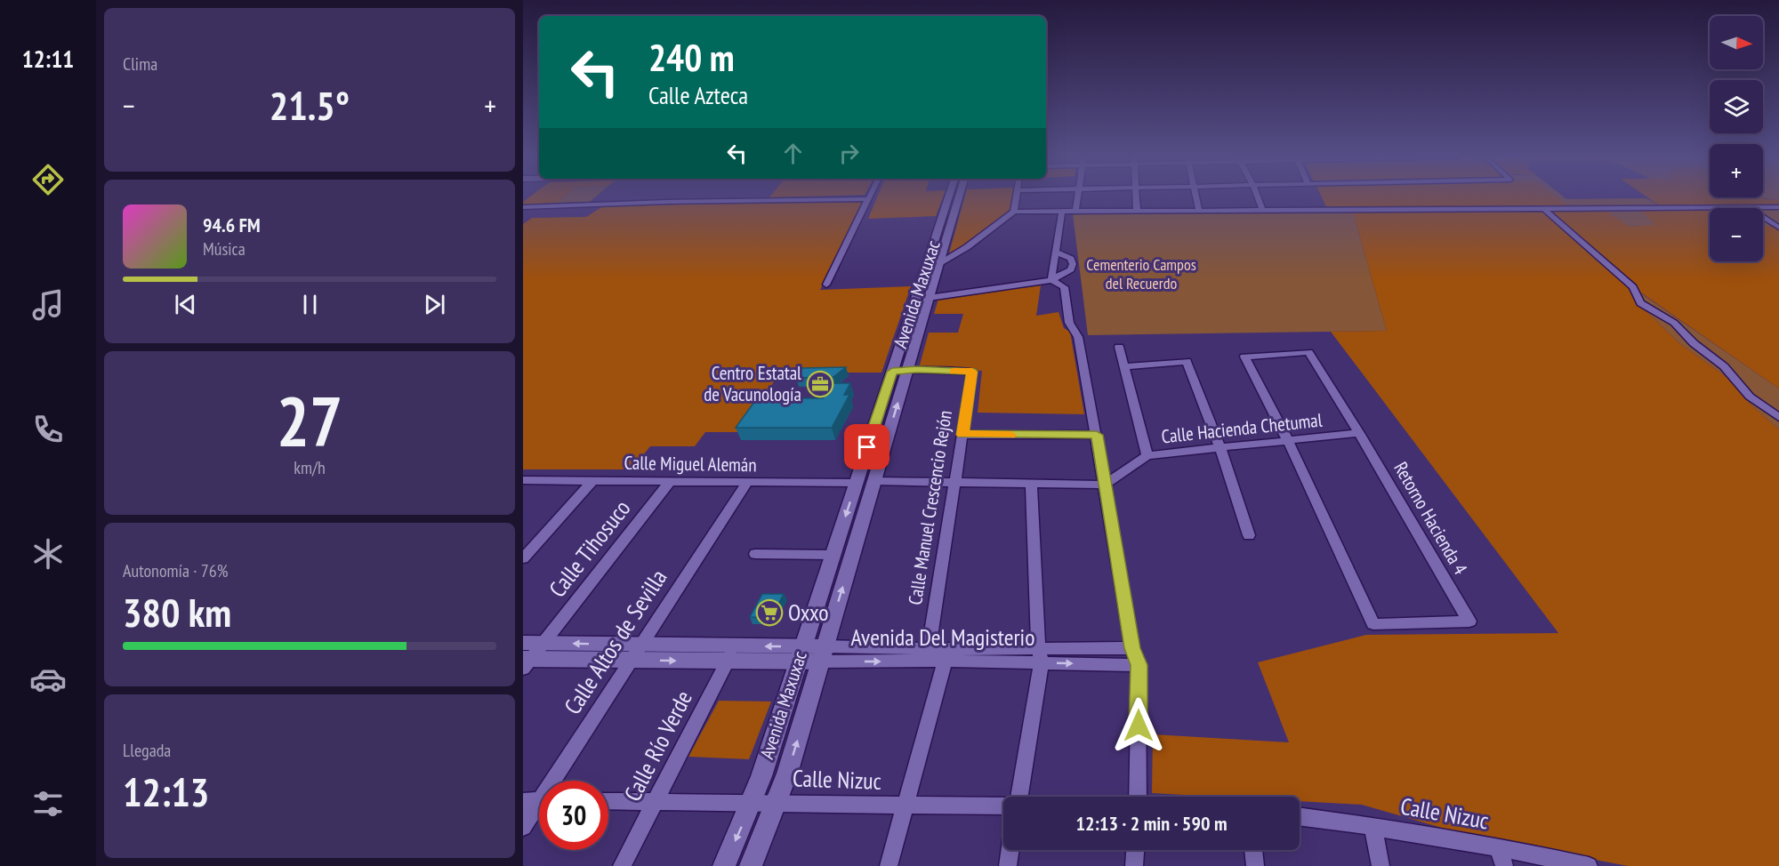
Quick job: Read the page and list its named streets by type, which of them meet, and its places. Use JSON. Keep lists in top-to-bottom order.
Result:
{
  "streets": {
    "main road": ["Avenida Maxuxac", "Avenida Del Magisterio"],
    "street": [
      "Calle Hacienda Chetumal",
      "Calle Miguel Alemán",
      "Calle Manuel Crescencio Rejón",
      "Retorno Hacienda 4",
      "Calle Tihosuco",
      "Calle Altos de Sevilla",
      "Calle Río Verde",
      "Calle Nizuc"
    ]
  },
  "crossings": [
    ["Avenida Maxuxac", "Calle Miguel Alemán"],
    ["Avenida Maxuxac", "Calle Manuel Crescencio Rejón"],
    ["Avenida Maxuxac", "Avenida Del Magisterio"],
    ["Avenida Maxuxac", "Calle Nizuc"],
    ["Calle Hacienda Chetumal", "Retorno Hacienda 4"],
    ["Calle Miguel Alemán", "Calle Tihosuco"],
    ["Calle Miguel Alemán", "Calle Altos de Sevilla"],
    ["Calle Manuel Crescencio Rejón", "Avenida Del Magisterio"],
    ["Calle Manuel Crescencio Rejón", "Calle Nizuc"],
    ["Calle Tihosuco", "Avenida Del Magisterio"],
    ["Avenida Del Magisterio", "Calle Altos de Sevilla"],
    ["Avenida Del Magisterio", "Calle Río Verde"],
    ["Calle Río Verde", "Calle Nizuc"]
  ],
  "parks": ["Cementerio Campos del Recuerdo"],
  "places": {
    "office": ["Centro Estatal de Vacunología"],
    "supermarket": ["Oxxo"]
  },
  "north": "right",
  "page": {
    "tabs": "12:11",
    "tile": [
      "Clima",
      ["27", "km/h"],
      ["Autonomía · 76%", "380 km"],
      ["Llegada", "12:13"]
    ],
    "map_buttons": ["+", "−"],
    "turn": ["240 m", "Calle Azteca"],
    "heat": ["−", "21.5°", "+"],
    "song": ["94.6 FM", "Música"],
    "limit": "30",
    "trip": "12:13 · 2 min · 590 m"
  }
}
